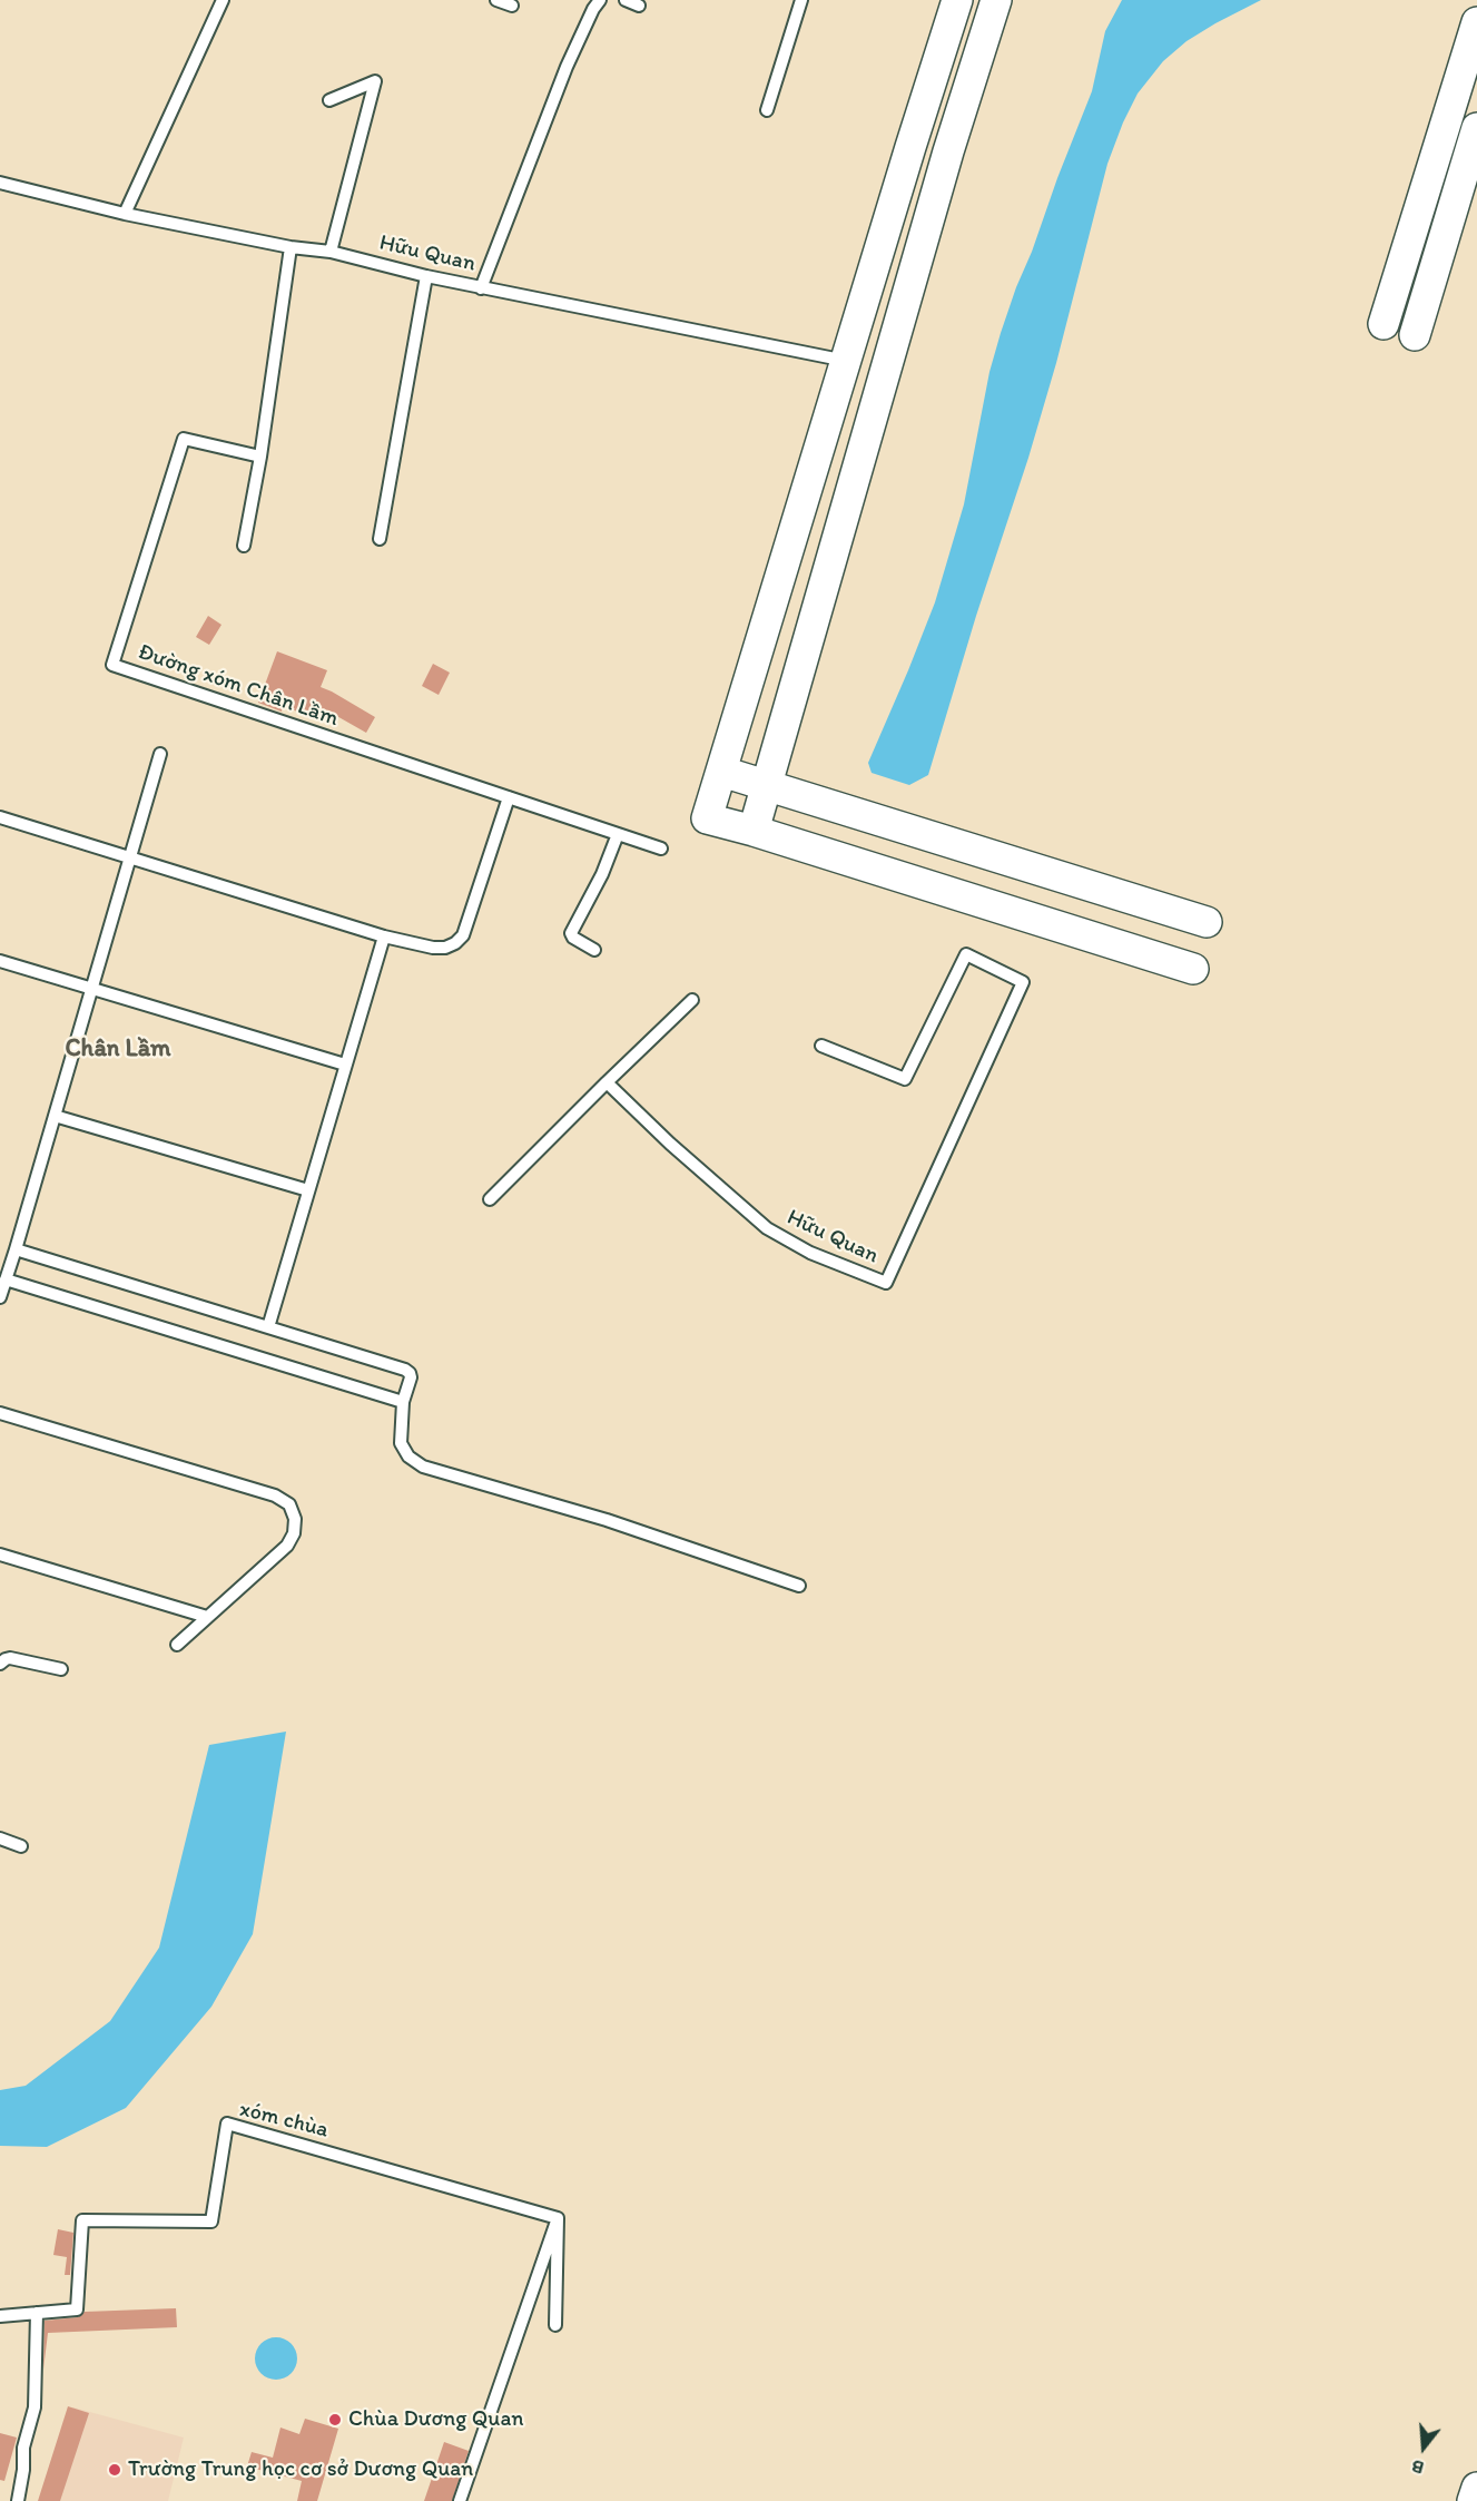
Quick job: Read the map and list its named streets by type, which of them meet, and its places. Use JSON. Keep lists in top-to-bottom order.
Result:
{
  "streets": {
    "lane": ["Hữu Quan", "Đường xóm Chân Lầm", "xóm chùa"]
  },
  "districts": ["Chân Lầm"],
  "places": ["Chùa Dương Quan", "Trường Trung học cơ sở Dương Quan"],
  "north": "bottom"
}
